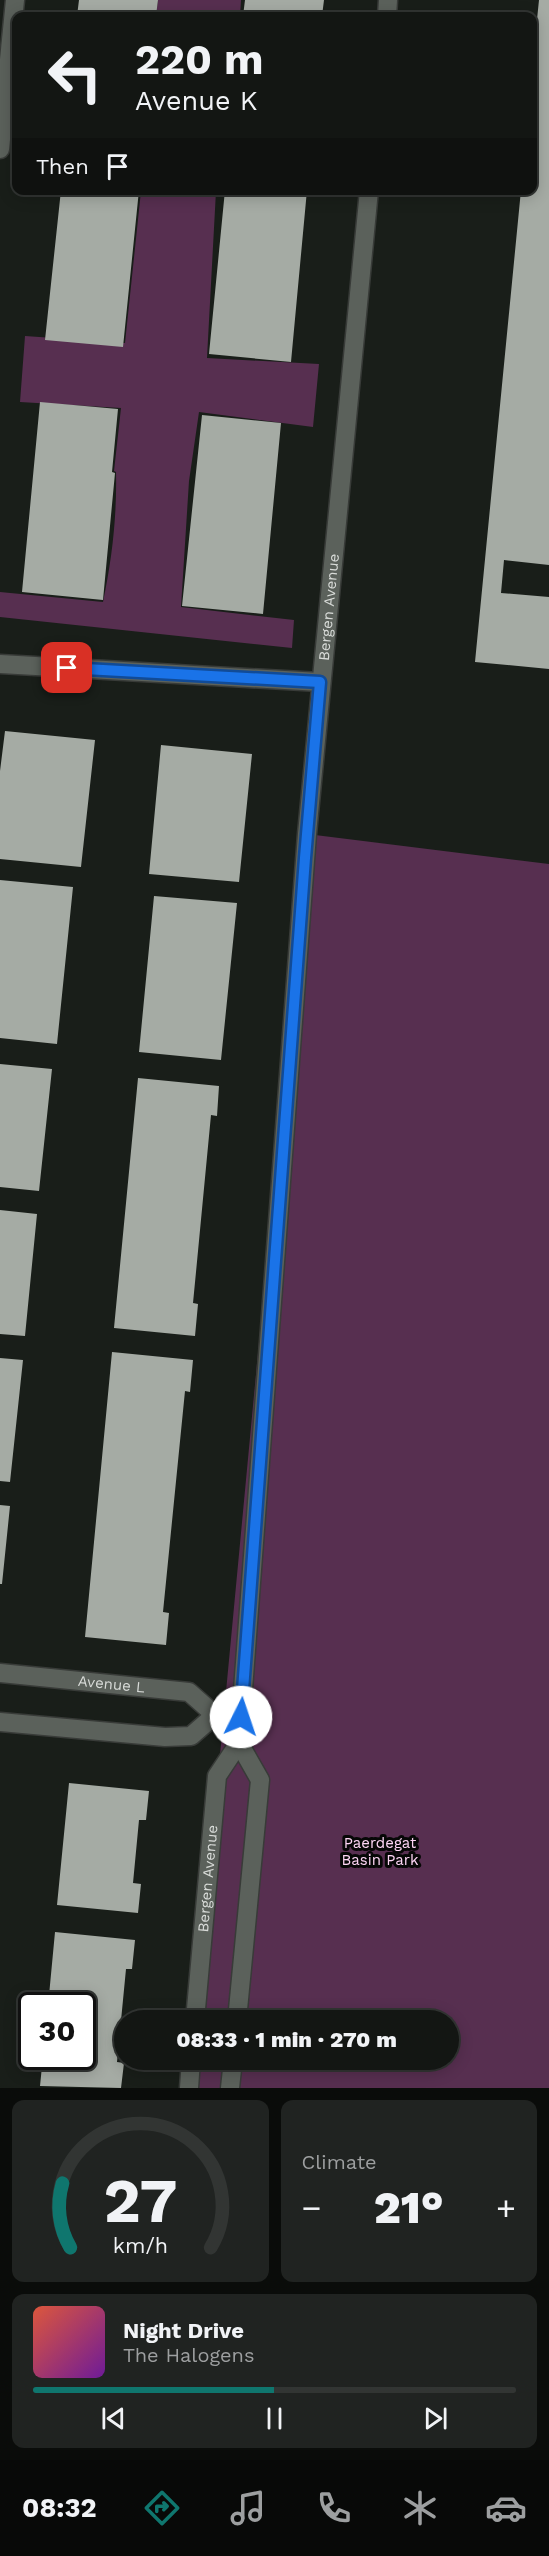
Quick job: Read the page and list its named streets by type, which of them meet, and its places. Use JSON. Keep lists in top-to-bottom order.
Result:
{
  "streets": {
    "street": ["Bergen Avenue", "Avenue L"]
  },
  "parks": ["Paerdegat Basin Park"],
  "page": {
    "turn": ["220 m", "Avenue K"],
    "then": "Then",
    "limit": "30",
    "trip": "08:33 · 1 min · 270 m",
    "tile": "Climate",
    "heat": ["−", "21°", "+"],
    "song": ["Night Drive", "The Halogens"],
    "tabs": "08:32",
    "gauge": ["27", "km/h"]
  }
}
